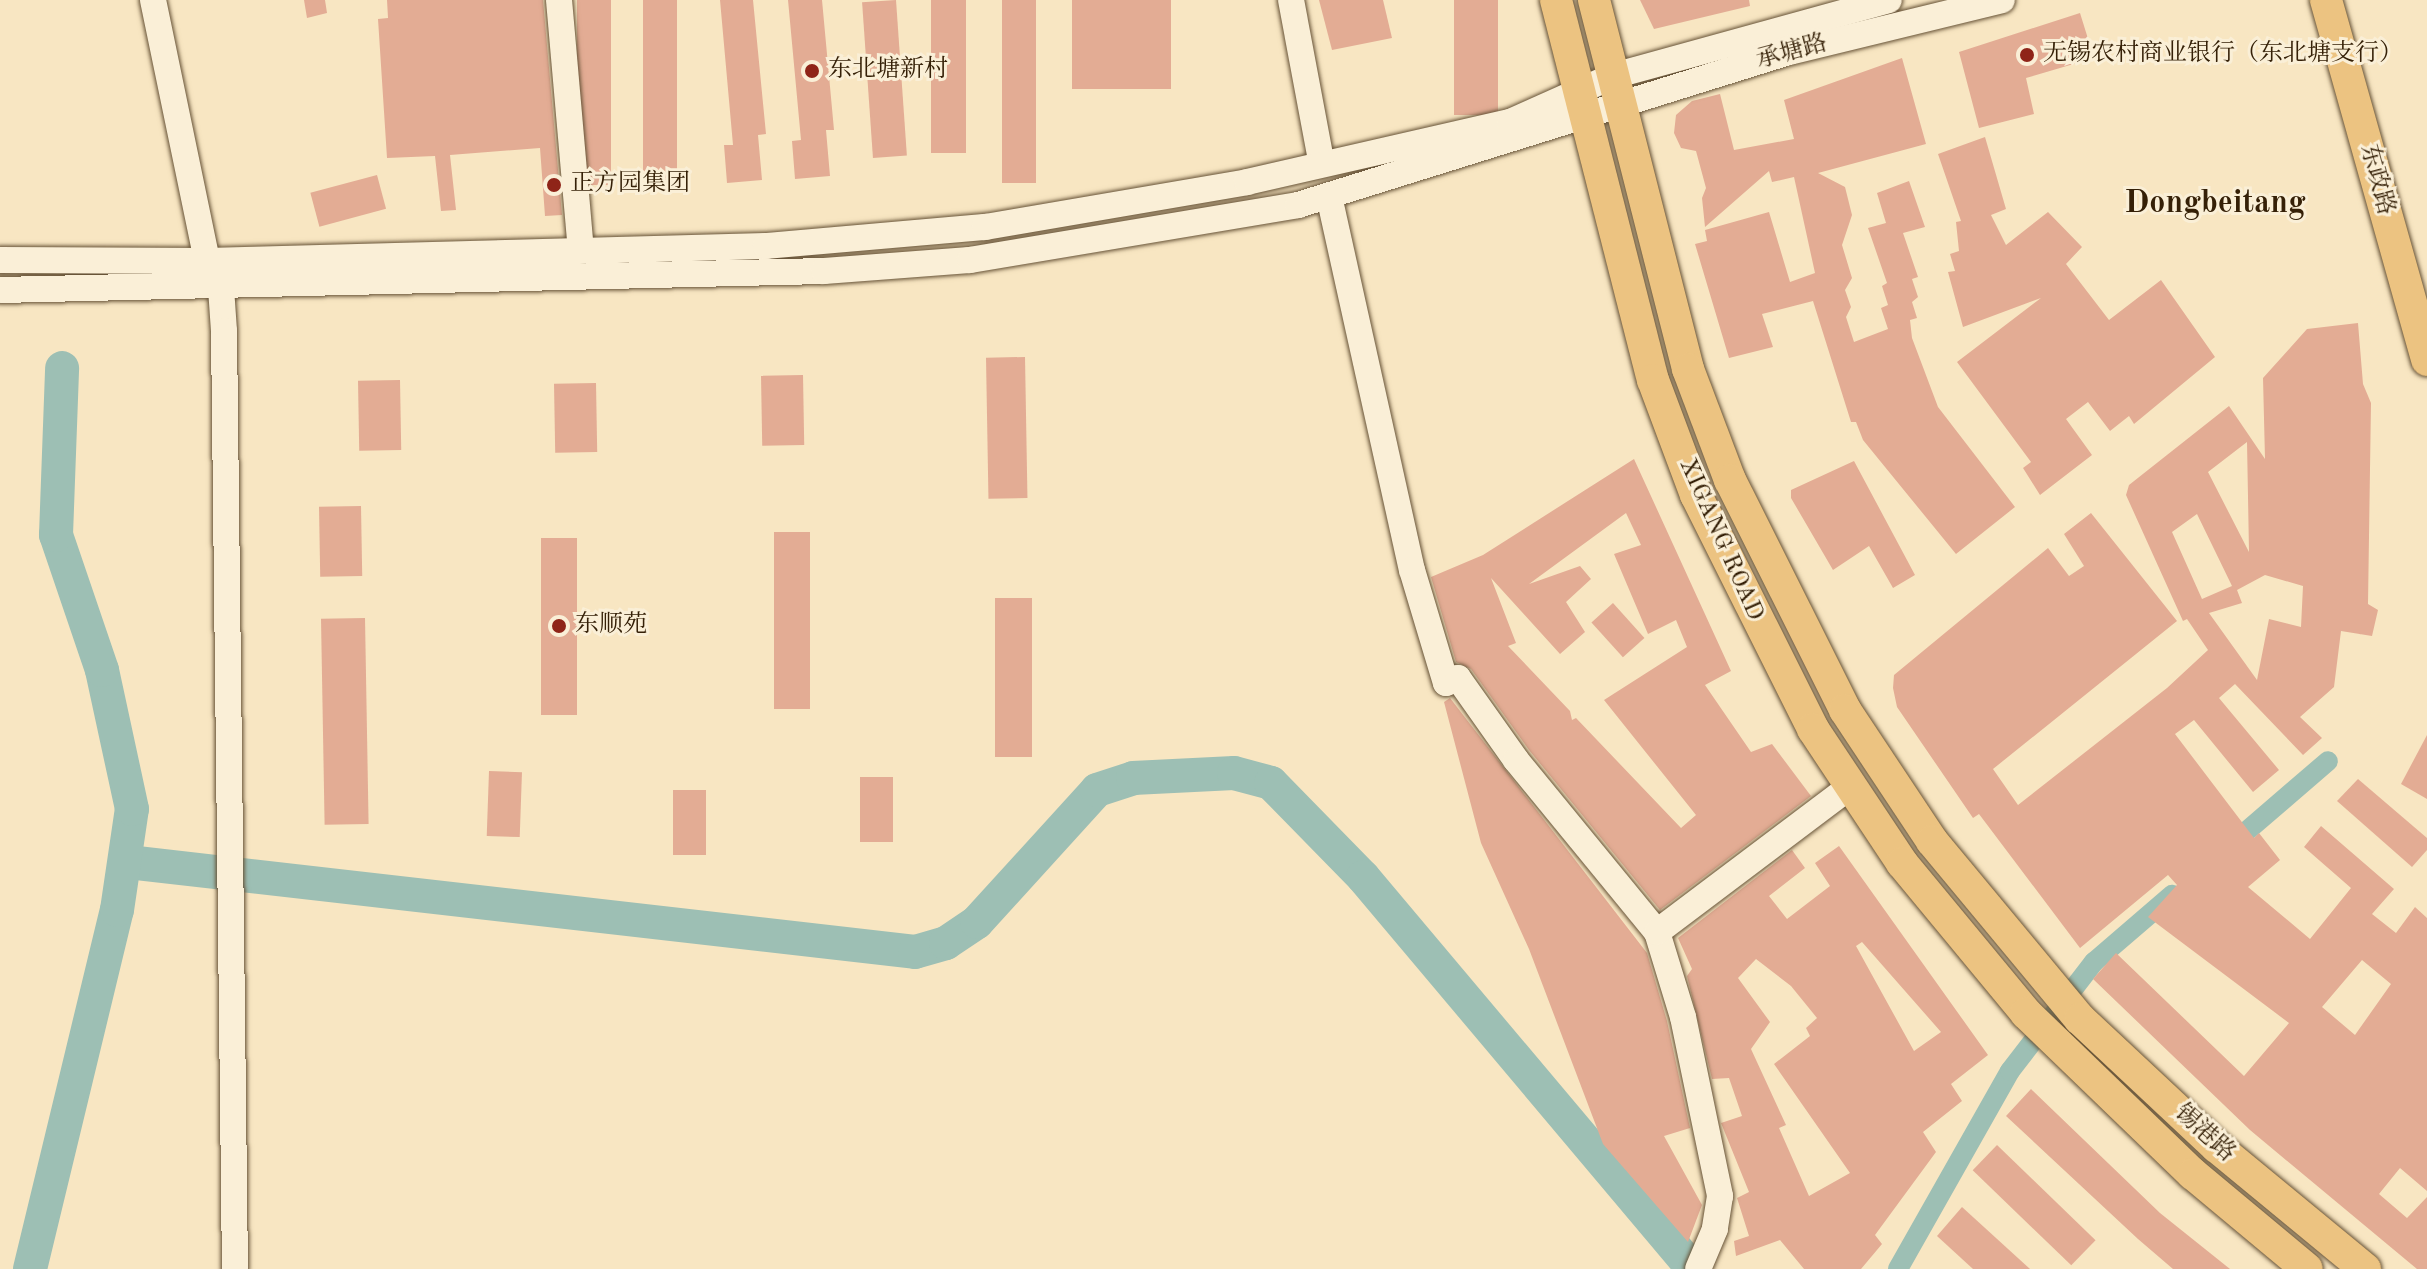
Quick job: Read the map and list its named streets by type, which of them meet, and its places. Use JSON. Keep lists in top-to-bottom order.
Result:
{
  "streets": {
    "main road": ["东政路", "XIGANG ROAD", "锡港路"],
    "street": ["承塘路"]
  },
  "crossings": [
    ["承塘路", "XIGANG ROAD"],
    ["XIGANG ROAD", "锡港路"]
  ],
  "districts": ["Dongbeitang"],
  "places": [
    "无锡农村商业银行（东北塘支行）",
    "东北塘新村",
    "正方园集团",
    "东顺苑"
  ]
}
